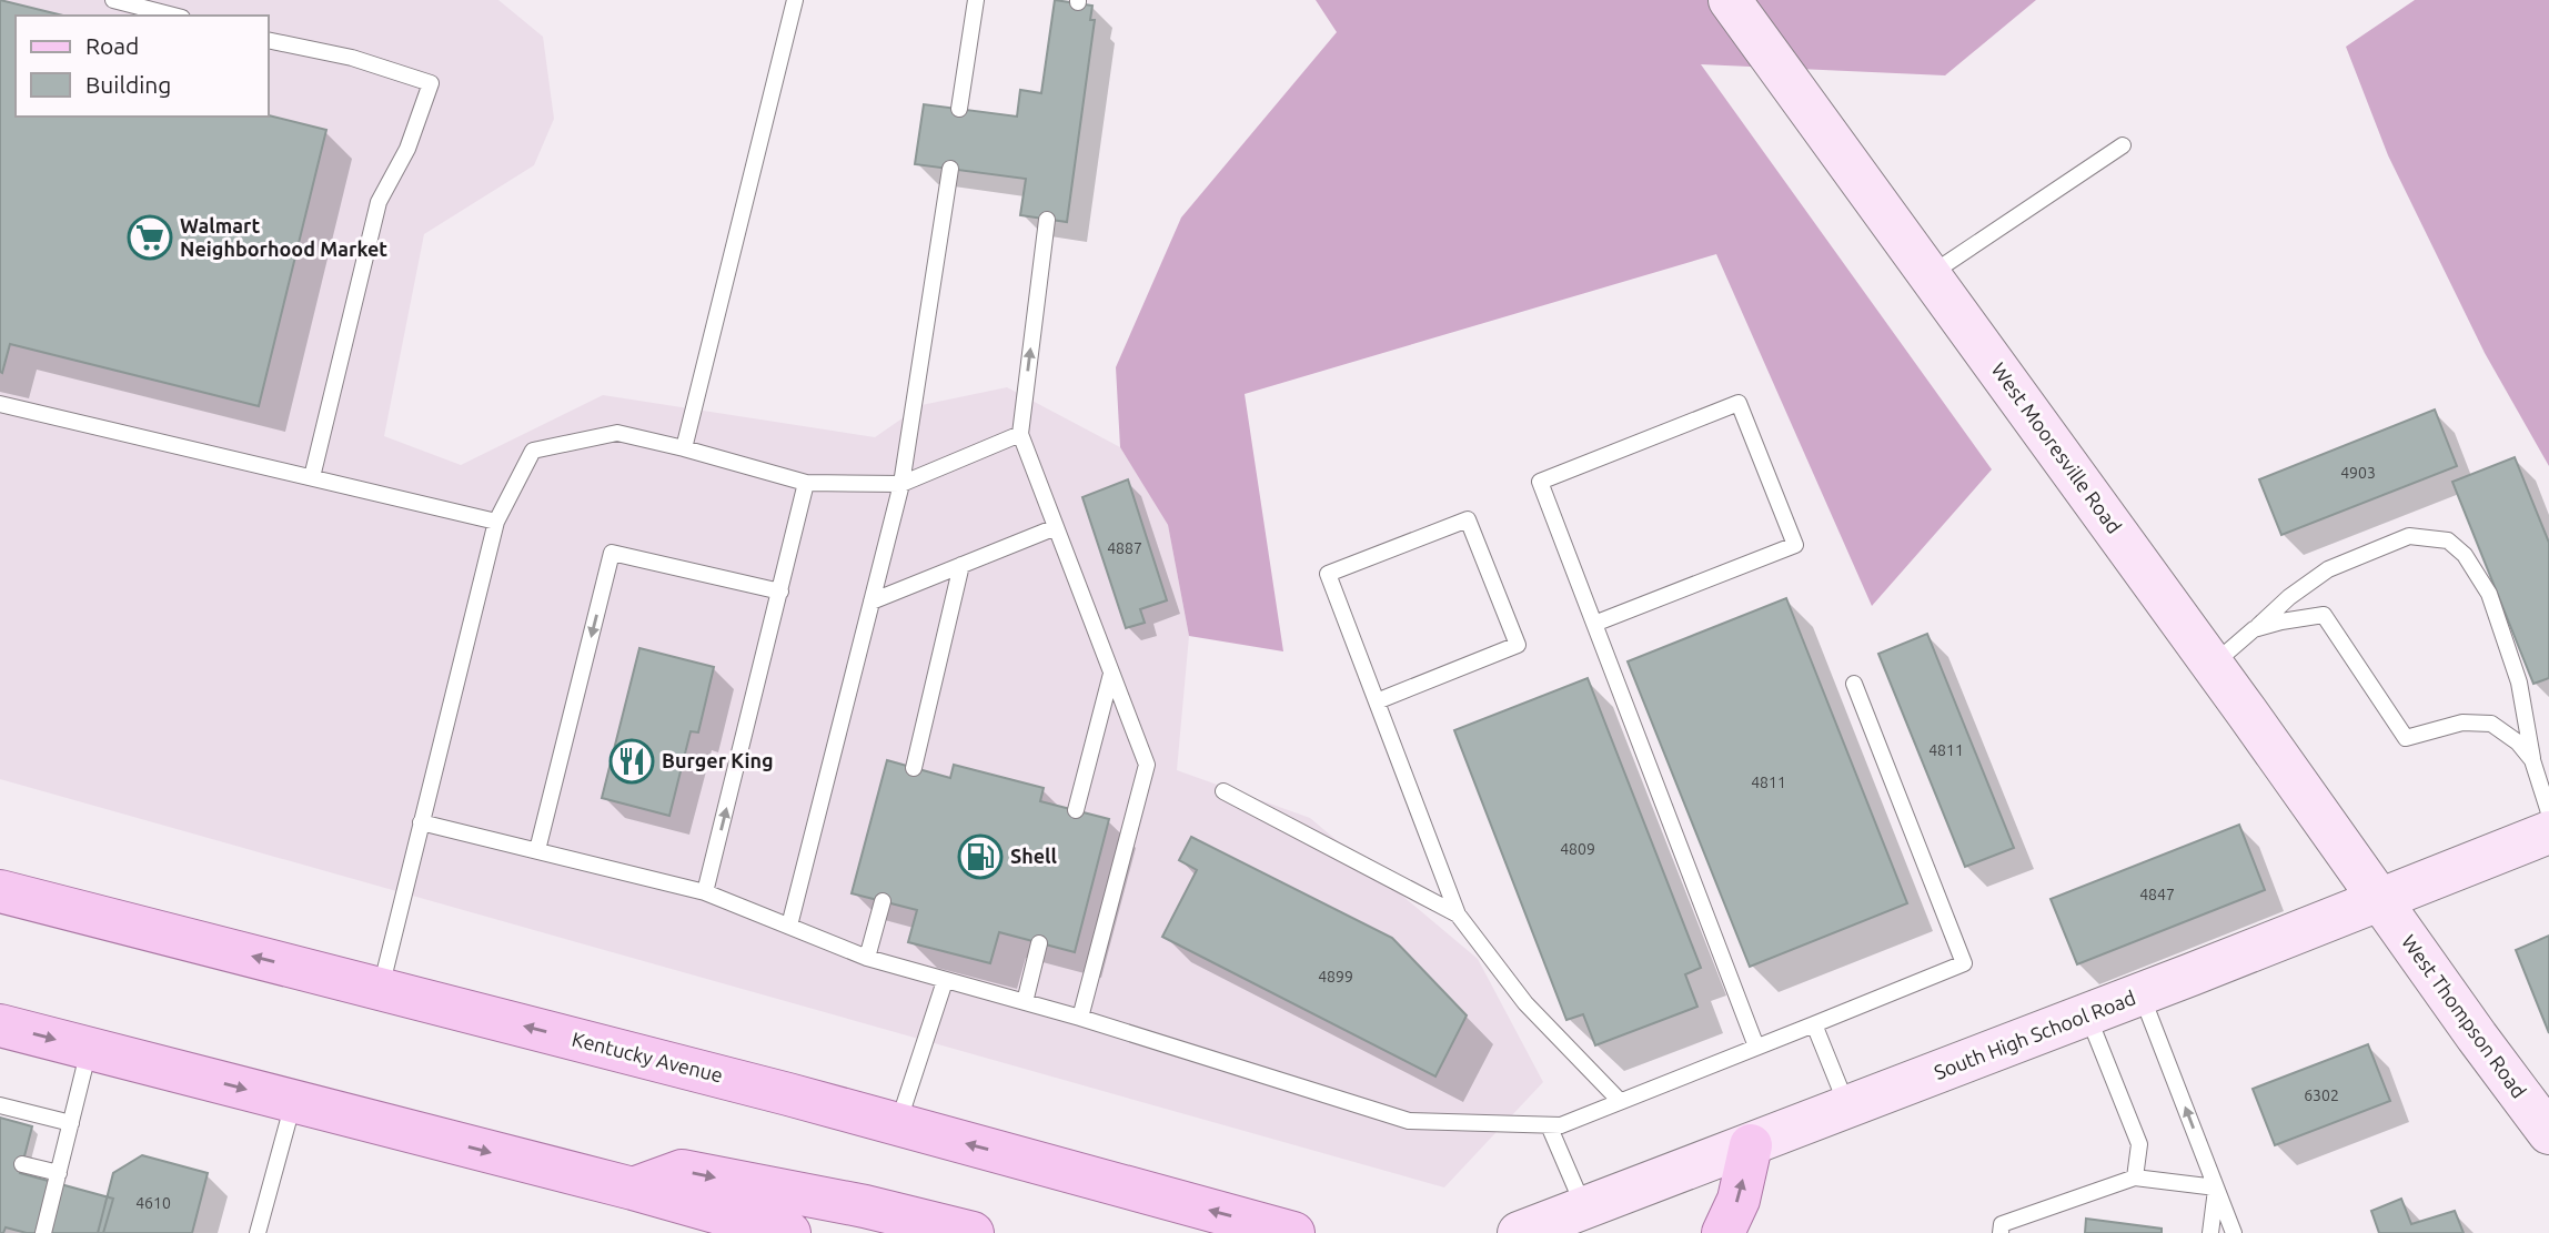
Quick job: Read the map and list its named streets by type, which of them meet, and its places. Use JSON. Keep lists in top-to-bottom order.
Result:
{
  "streets": {
    "main road": ["Kentucky Avenue"],
    "street": ["West Mooresville Road", "West Thompson Road", "South High School Road"]
  },
  "crossings": [
    ["West Mooresville Road", "West Thompson Road"],
    ["West Mooresville Road", "South High School Road"],
    ["West Thompson Road", "South High School Road"]
  ],
  "places": {
    "supermarket": ["Walmart Neighborhood Market"],
    "restaurant": ["Burger King"],
    "fuel station": ["Shell"]
  },
  "house_numbers": [
    "4903",
    "4887",
    "4811",
    "4811",
    "4809",
    "4847",
    "4899",
    "6302",
    "4610"
  ],
  "legend": ["Road", "Building"]
}
